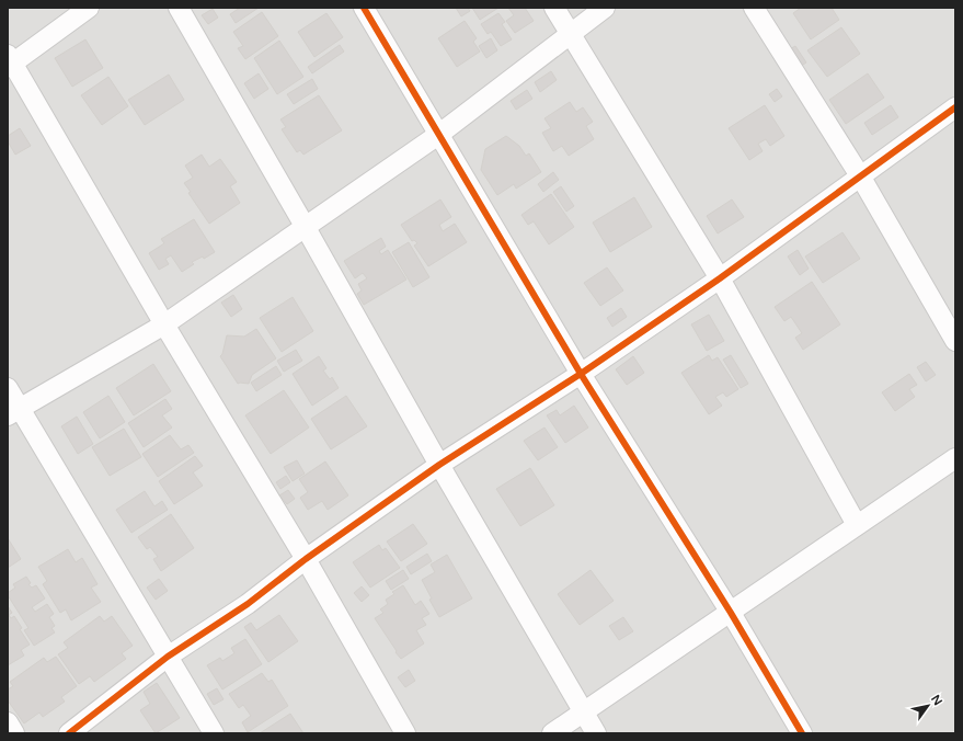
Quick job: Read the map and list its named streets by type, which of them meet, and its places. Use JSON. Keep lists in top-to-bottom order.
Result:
{
  "north": "top right"
}
